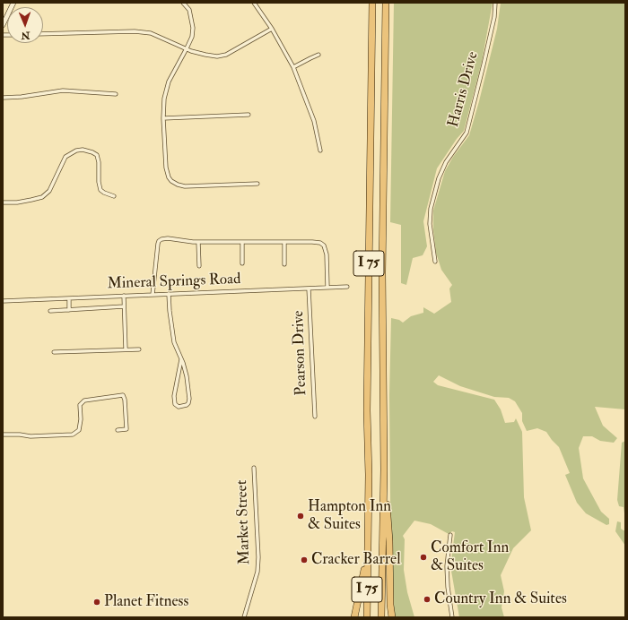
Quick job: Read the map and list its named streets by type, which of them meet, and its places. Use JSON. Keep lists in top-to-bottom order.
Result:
{
  "streets": {
    "highway": ["I 75"],
    "street": [
      "Harris Drive",
      "Mineral Springs Road",
      "Pearson Drive",
      "Market Street"
    ]
  },
  "crossings": [
    ["Mineral Springs Road", "Pearson Drive"]
  ],
  "places": [
    "Hampton Inn & Suites",
    "Comfort Inn & Suites",
    "Cracker Barrel",
    "Country Inn & Suites",
    "Planet Fitness"
  ],
  "north": "bottom"
}
